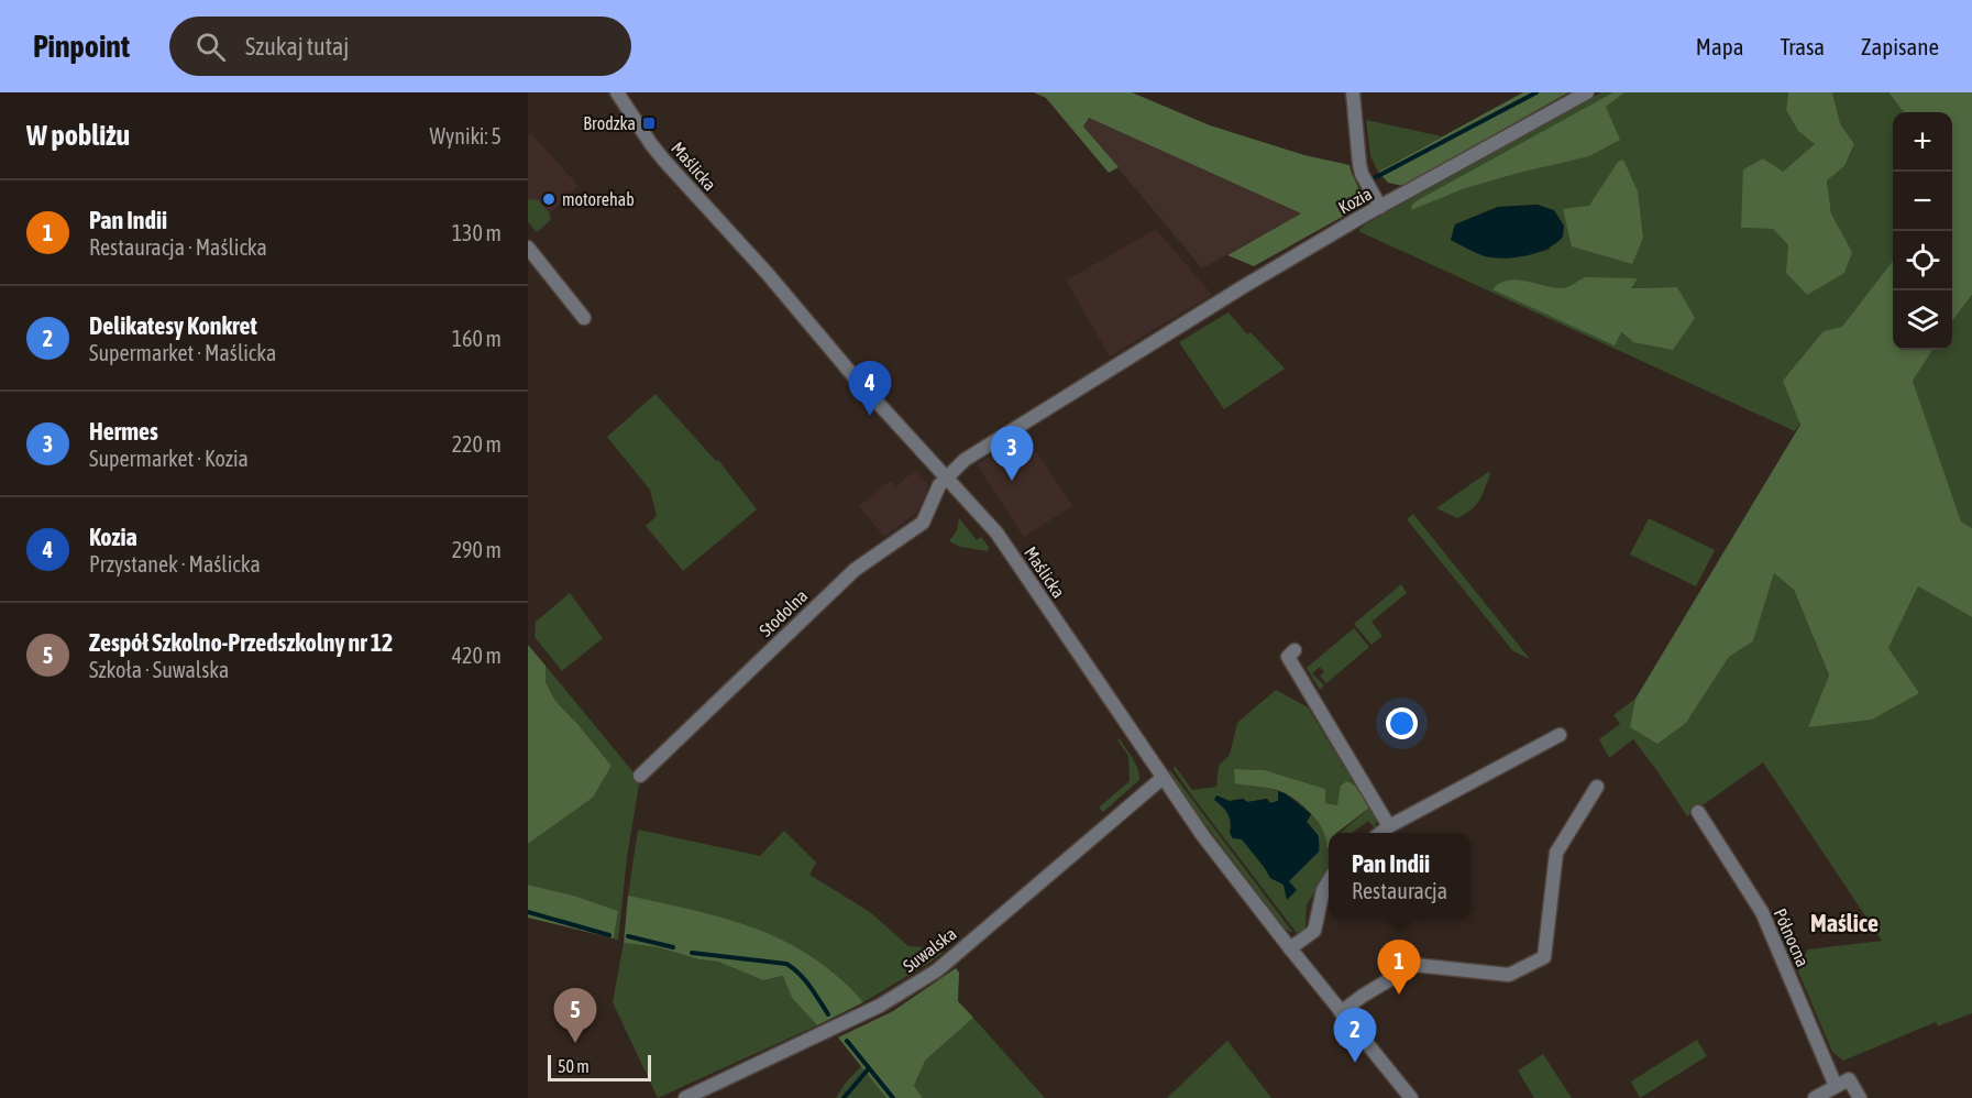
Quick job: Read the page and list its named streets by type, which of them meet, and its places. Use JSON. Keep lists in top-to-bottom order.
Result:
{
  "streets": {
    "street": [
      "Maślicka",
      "Kozia",
      "Stodolna",
      "Północna",
      "Suwalska"
    ]
  },
  "crossings": [
    ["Maślicka", "Kozia"],
    ["Maślicka", "Stodolna"],
    ["Maślicka", "Suwalska"],
    ["Kozia", "Stodolna"]
  ],
  "districts": ["Maślice"],
  "places": {
    "transit": ["Brodzka"],
    "other": ["motorehab"]
  },
  "scale_bar": "50 m",
  "page": {
    "header": "Pinpoint",
    "search": "Szukaj tutaj",
    "nav": ["Mapa", "Trasa", "Zapisane"],
    "heading": ["W pobliżu", "Wyniki: 5"],
    "map_buttons": ["+", "−"],
    "list": [
      {
        "mark": "1",
        "name": "Pan Indii",
        "note": "Restauracja · Maślicka",
        "value": "130 m"
      },
      {
        "mark": "2",
        "name": "Delikatesy Konkret",
        "note": "Supermarket · Maślicka",
        "value": "160 m"
      },
      {
        "mark": "3",
        "name": "Hermes",
        "note": "Supermarket · Kozia",
        "value": "220 m"
      },
      {
        "mark": "4",
        "name": "Kozia",
        "note": "Przystanek · Maślicka",
        "value": "290 m"
      },
      {
        "mark": "5",
        "name": "Zespół Szkolno-Przedszkolny nr 12",
        "note": "Szkoła · Suwalska",
        "value": "420 m"
      }
    ],
    "pins": [
      "4",
      "3",
      "1",
      "5",
      "2"
    ],
    "popup": ["Pan Indii", "Restauracja"],
    "scale": "50 m"
  }
}
